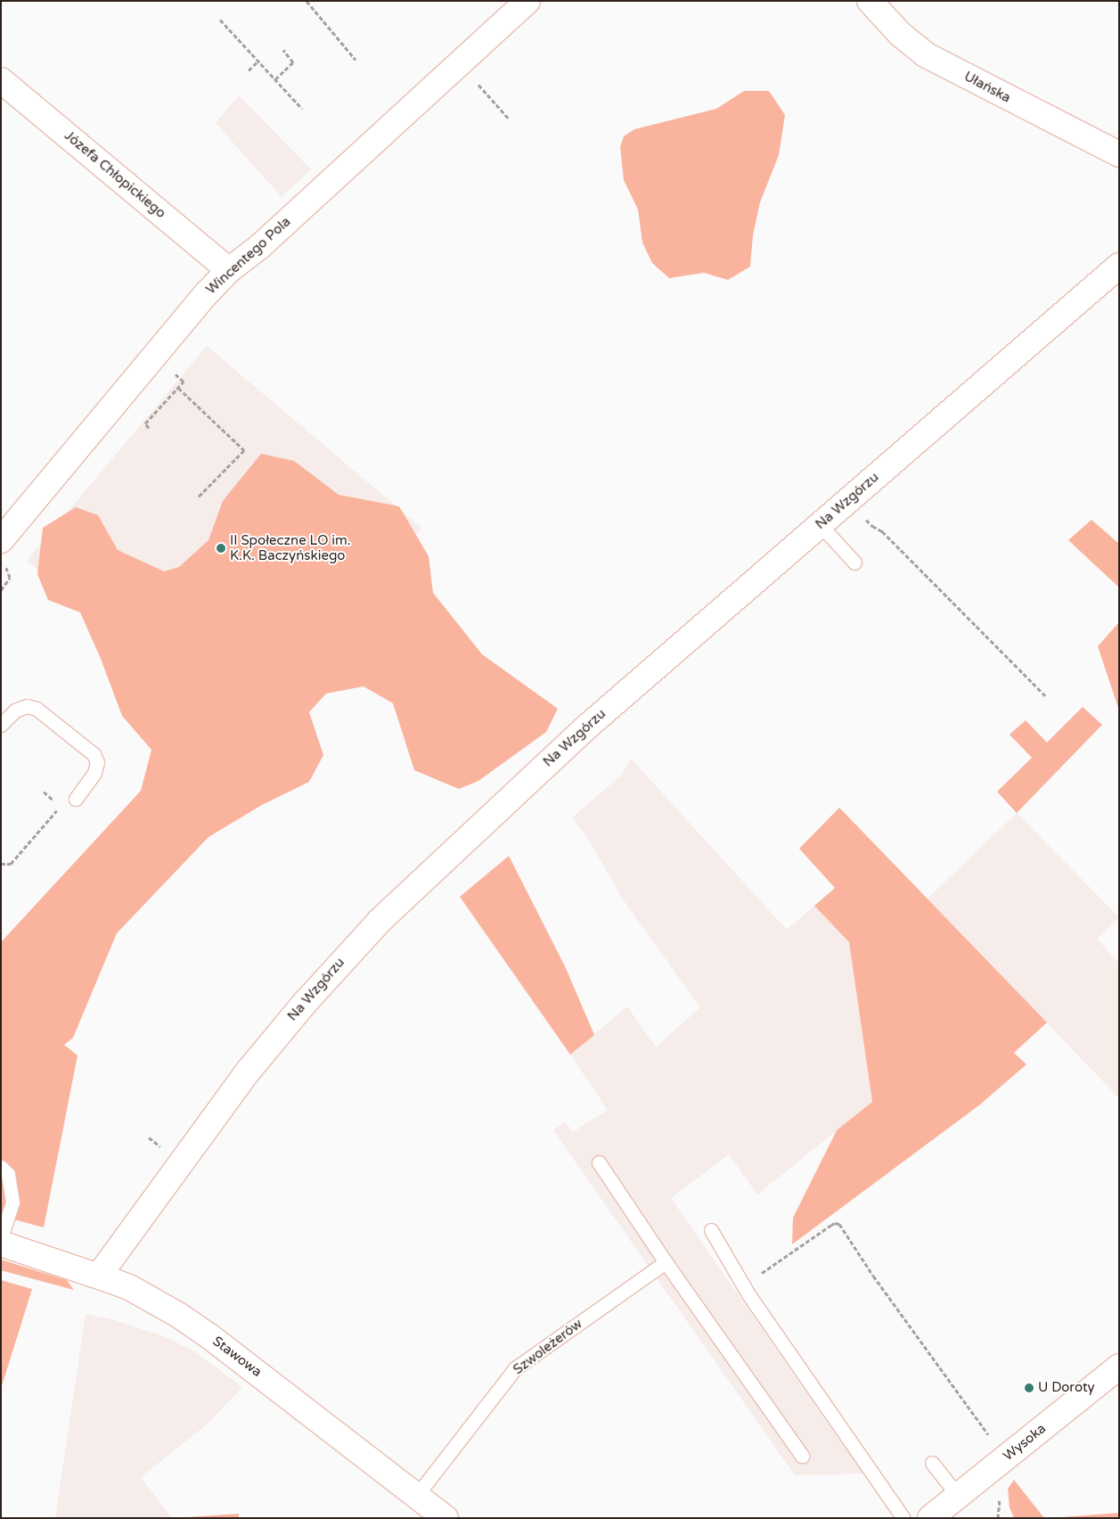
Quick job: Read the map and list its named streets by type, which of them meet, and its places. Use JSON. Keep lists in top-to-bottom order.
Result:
{
  "streets": {
    "street": [
      "Ułańska",
      "Józefa Chłopickiego",
      "Wincentego Pola",
      "Na Wzgórzu",
      "Stawowa",
      "Wysoka"
    ],
    "lane": ["Szwoleżerów"]
  },
  "crossings": [
    ["Józefa Chłopickiego", "Wincentego Pola"],
    ["Na Wzgórzu", "Stawowa"],
    ["Szwoleżerów", "Stawowa"]
  ],
  "places": ["II Społeczne LO im. K.K. Baczyńskiego", "U Doroty"]
}
